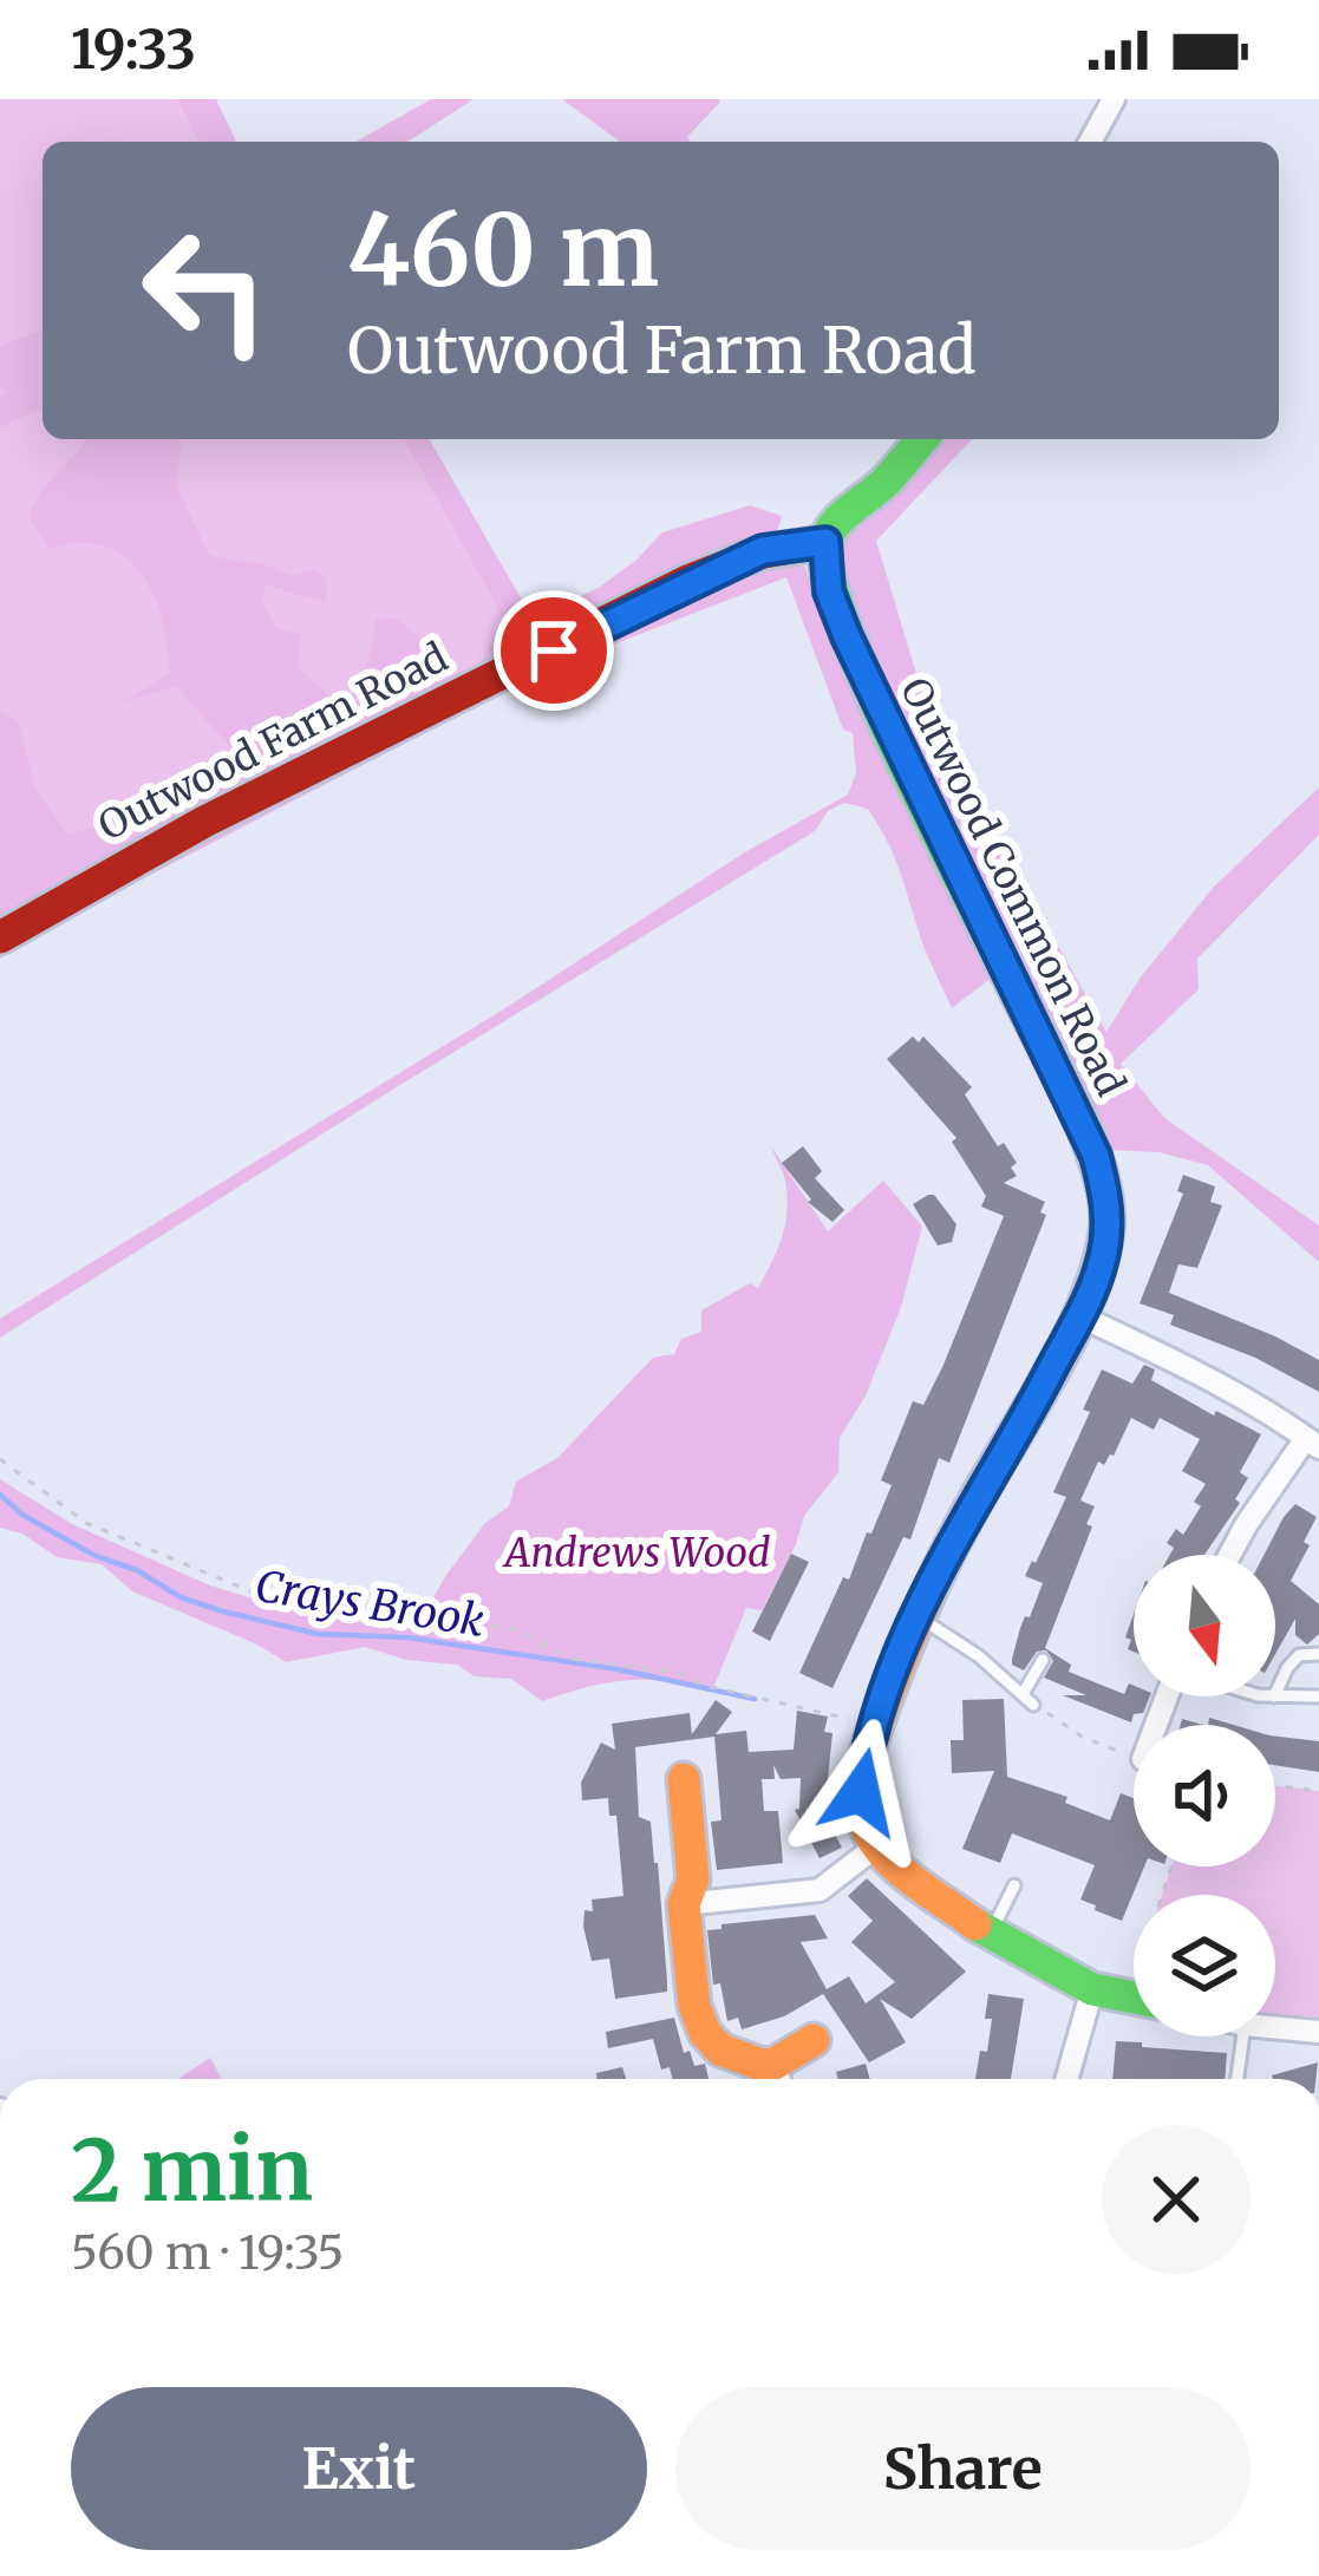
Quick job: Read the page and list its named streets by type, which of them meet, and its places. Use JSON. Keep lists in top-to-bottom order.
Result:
{
  "streets": {
    "street": ["Outwood Farm Road", "Outwood Common Road"]
  },
  "crossings": [
    ["Outwood Farm Road", "Outwood Common Road"]
  ],
  "water": ["Crays Brook"],
  "parks": ["Andrews Wood"],
  "north": "bottom",
  "page": {
    "status": "19:33",
    "turn": ["460 m", "Outwood Farm Road"],
    "heading": ["2 min", "560 m · 19:35"],
    "buttons": ["Exit", "Share"]
  }
}
